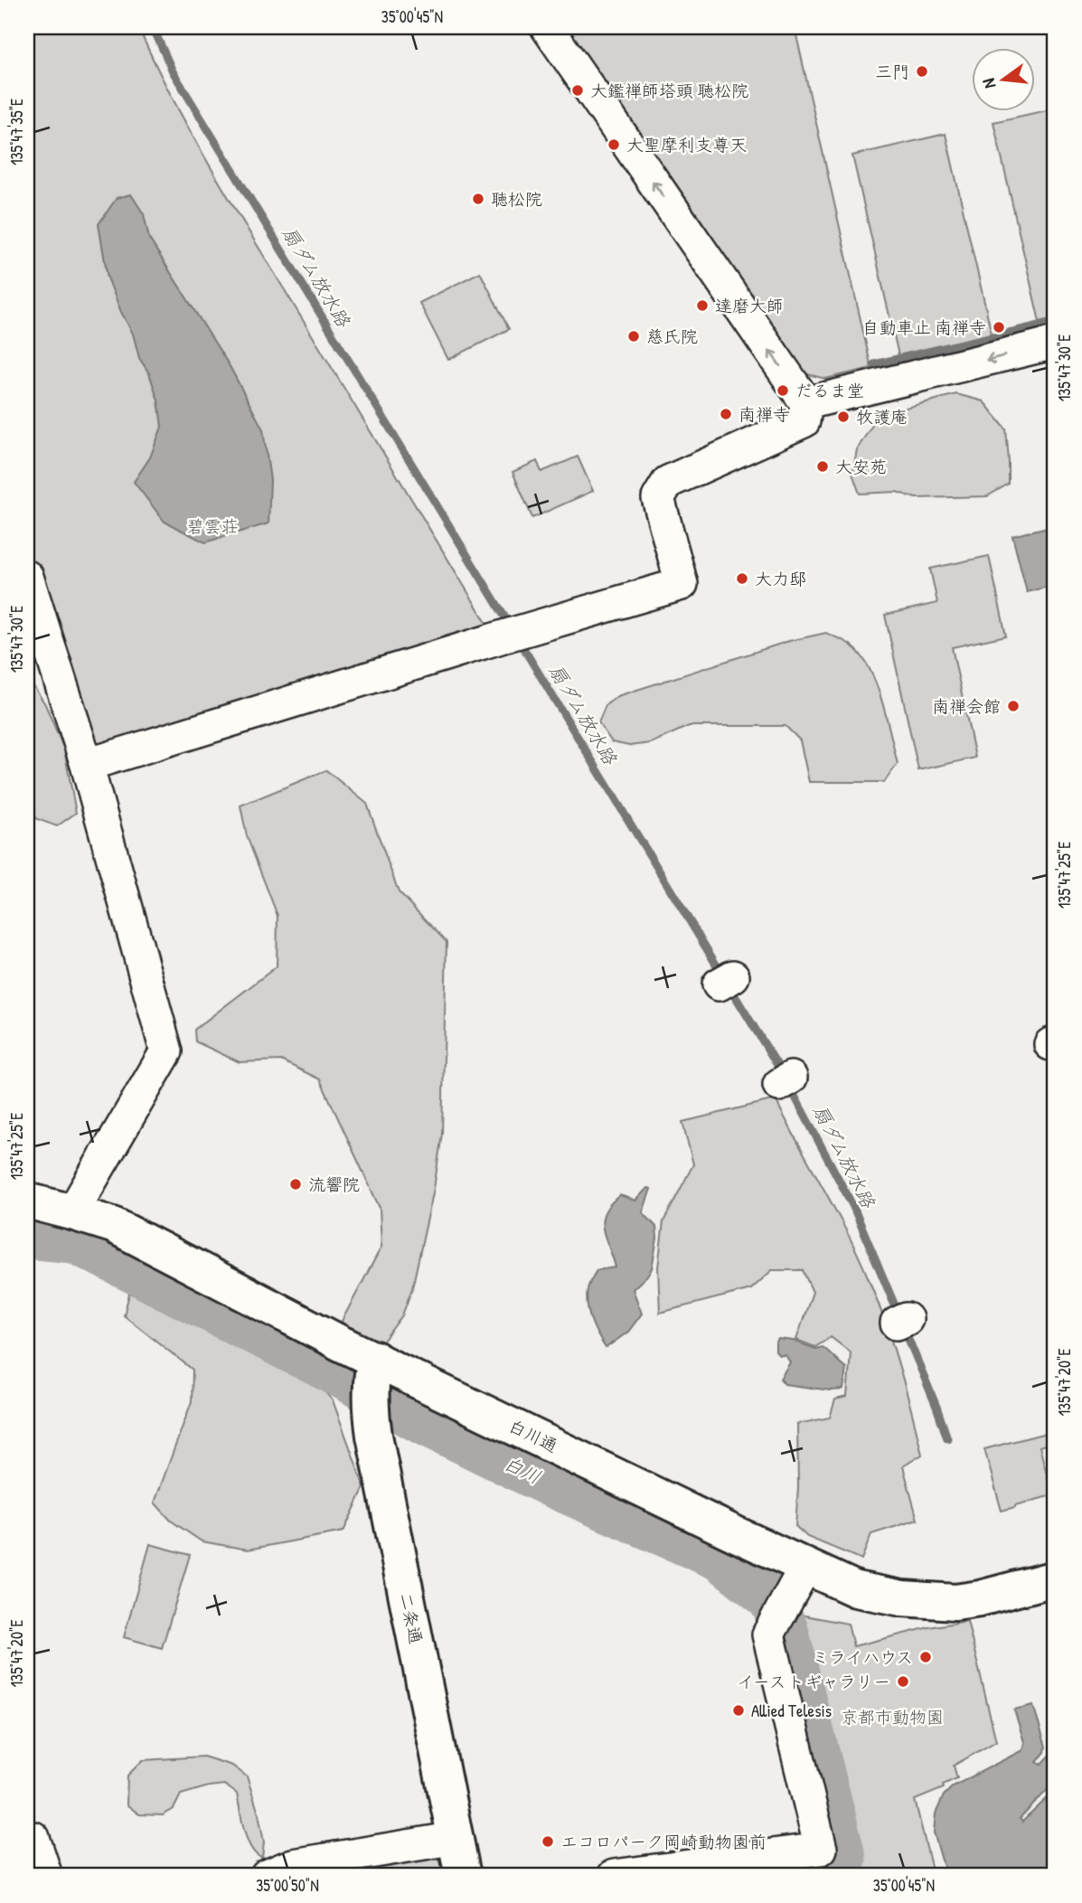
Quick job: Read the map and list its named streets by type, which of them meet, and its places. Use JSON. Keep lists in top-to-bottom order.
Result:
{
  "streets": {
    "main road": ["白川通", "二条通"]
  },
  "crossings": [
    ["白川通", "二条通"]
  ],
  "water": ["扇ダム放水路", "白川"],
  "parks": ["碧雲荘", "京都市動物園"],
  "places": [
    "三門",
    "大鑑禅師塔頭 聴松院",
    "大聖摩利支尊天",
    "聴松院",
    "達磨大師",
    "自動車止 南禅寺",
    "慈氏院",
    "だるま堂",
    "南禅寺",
    "牧護庵",
    "大安苑",
    "大力邸",
    "南禅会館",
    "流響院",
    "ミライハウス",
    "イーストギャラリー",
    "Allied Telesis",
    "エコロパーク岡崎動物園前"
  ],
  "north": "left",
  "coordinates": [
    "35°00'45\"N",
    "135°47'35\"E",
    "135°47'30\"E",
    "135°47'25\"E",
    "135°47'20\"E",
    "35°00'50\"N"
  ]
}
